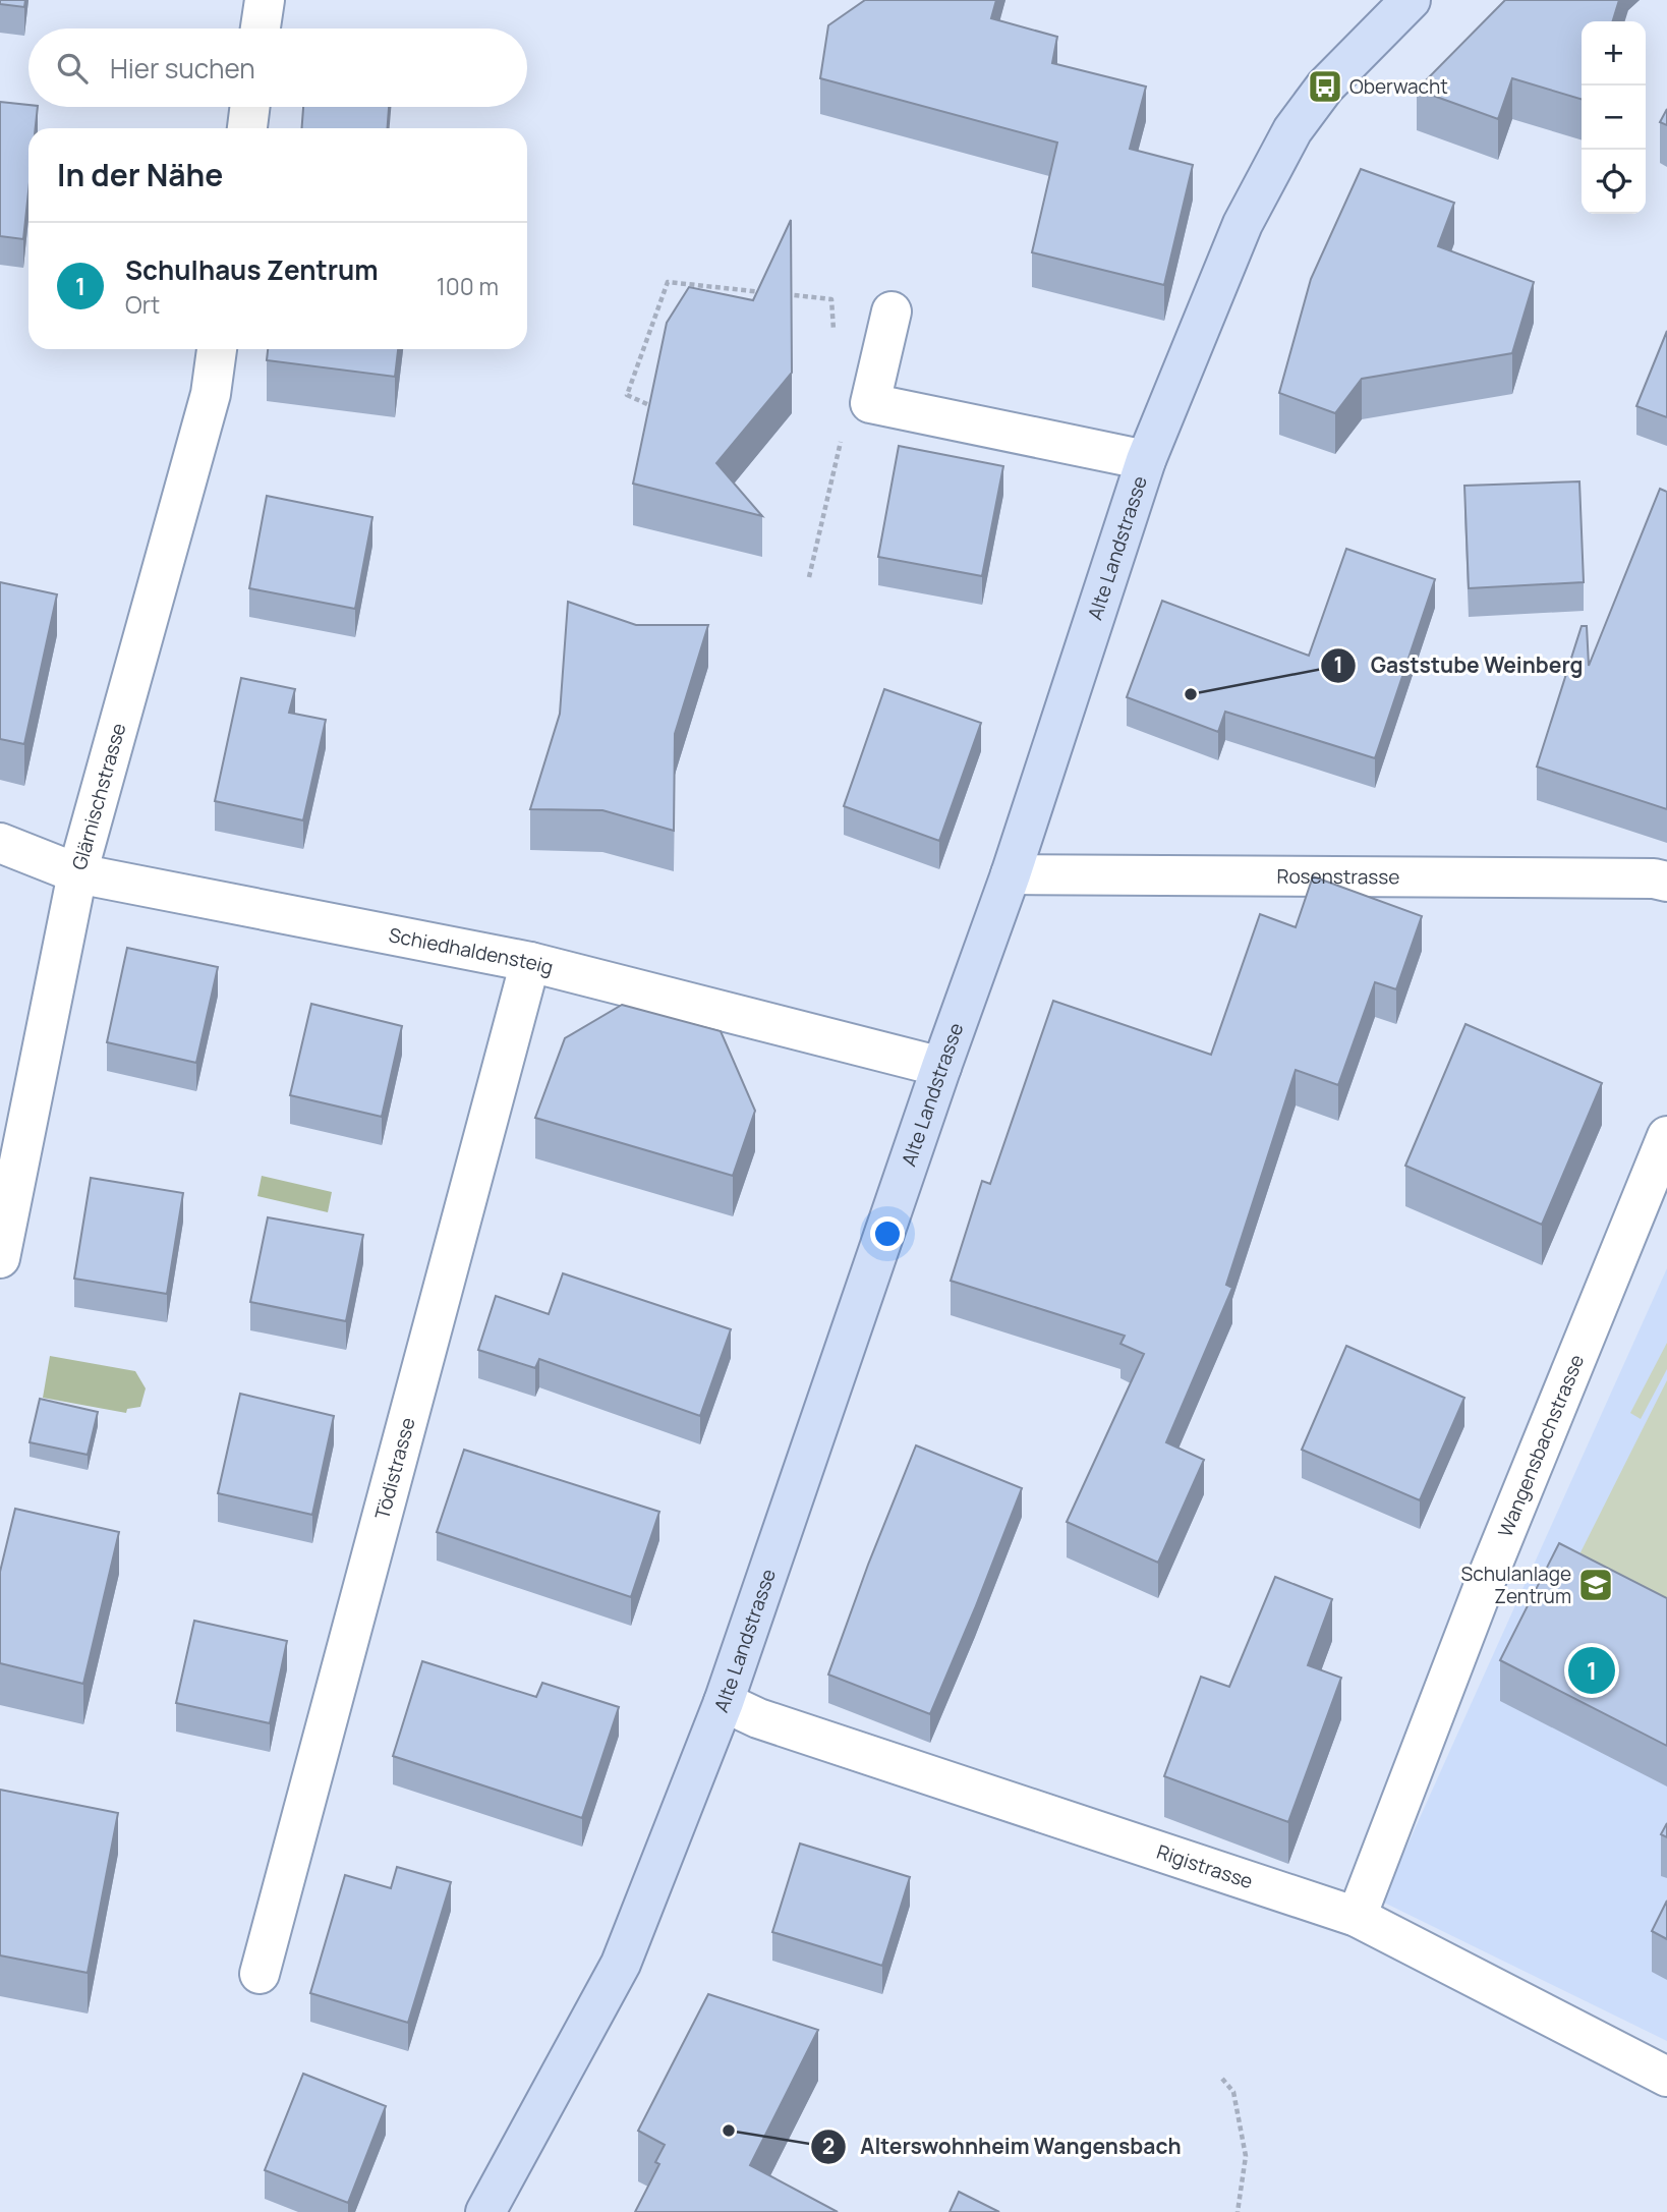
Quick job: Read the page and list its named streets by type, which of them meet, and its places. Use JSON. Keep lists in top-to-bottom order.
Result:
{
  "streets": {
    "main road": ["Alte Landstrasse"],
    "street": [
      "Glärnischstrasse",
      "Rosenstrasse",
      "Schiedhaldensteig",
      "Wangensbachstrasse",
      "Tödistrasse",
      "Rigistrasse"
    ]
  },
  "crossings": [
    ["Alte Landstrasse", "Rosenstrasse"],
    ["Alte Landstrasse", "Schiedhaldensteig"],
    ["Alte Landstrasse", "Rigistrasse"],
    ["Glärnischstrasse", "Schiedhaldensteig"],
    ["Schiedhaldensteig", "Tödistrasse"],
    ["Wangensbachstrasse", "Rigistrasse"]
  ],
  "places": {
    "bus stop": ["Oberwacht"],
    "other": ["Gaststube Weinberg", "Alterswohnheim Wangensbach"],
    "school or university": ["Schulanlage Zentrum"]
  },
  "page": {
    "map_buttons": ["+", "−"],
    "search": "Hier suchen",
    "heading": "In der Nähe",
    "list": [
      {
        "mark": "1",
        "name": "Schulhaus Zentrum",
        "note": "Ort",
        "value": "100 m"
      }
    ],
    "pins": "1"
  }
}
